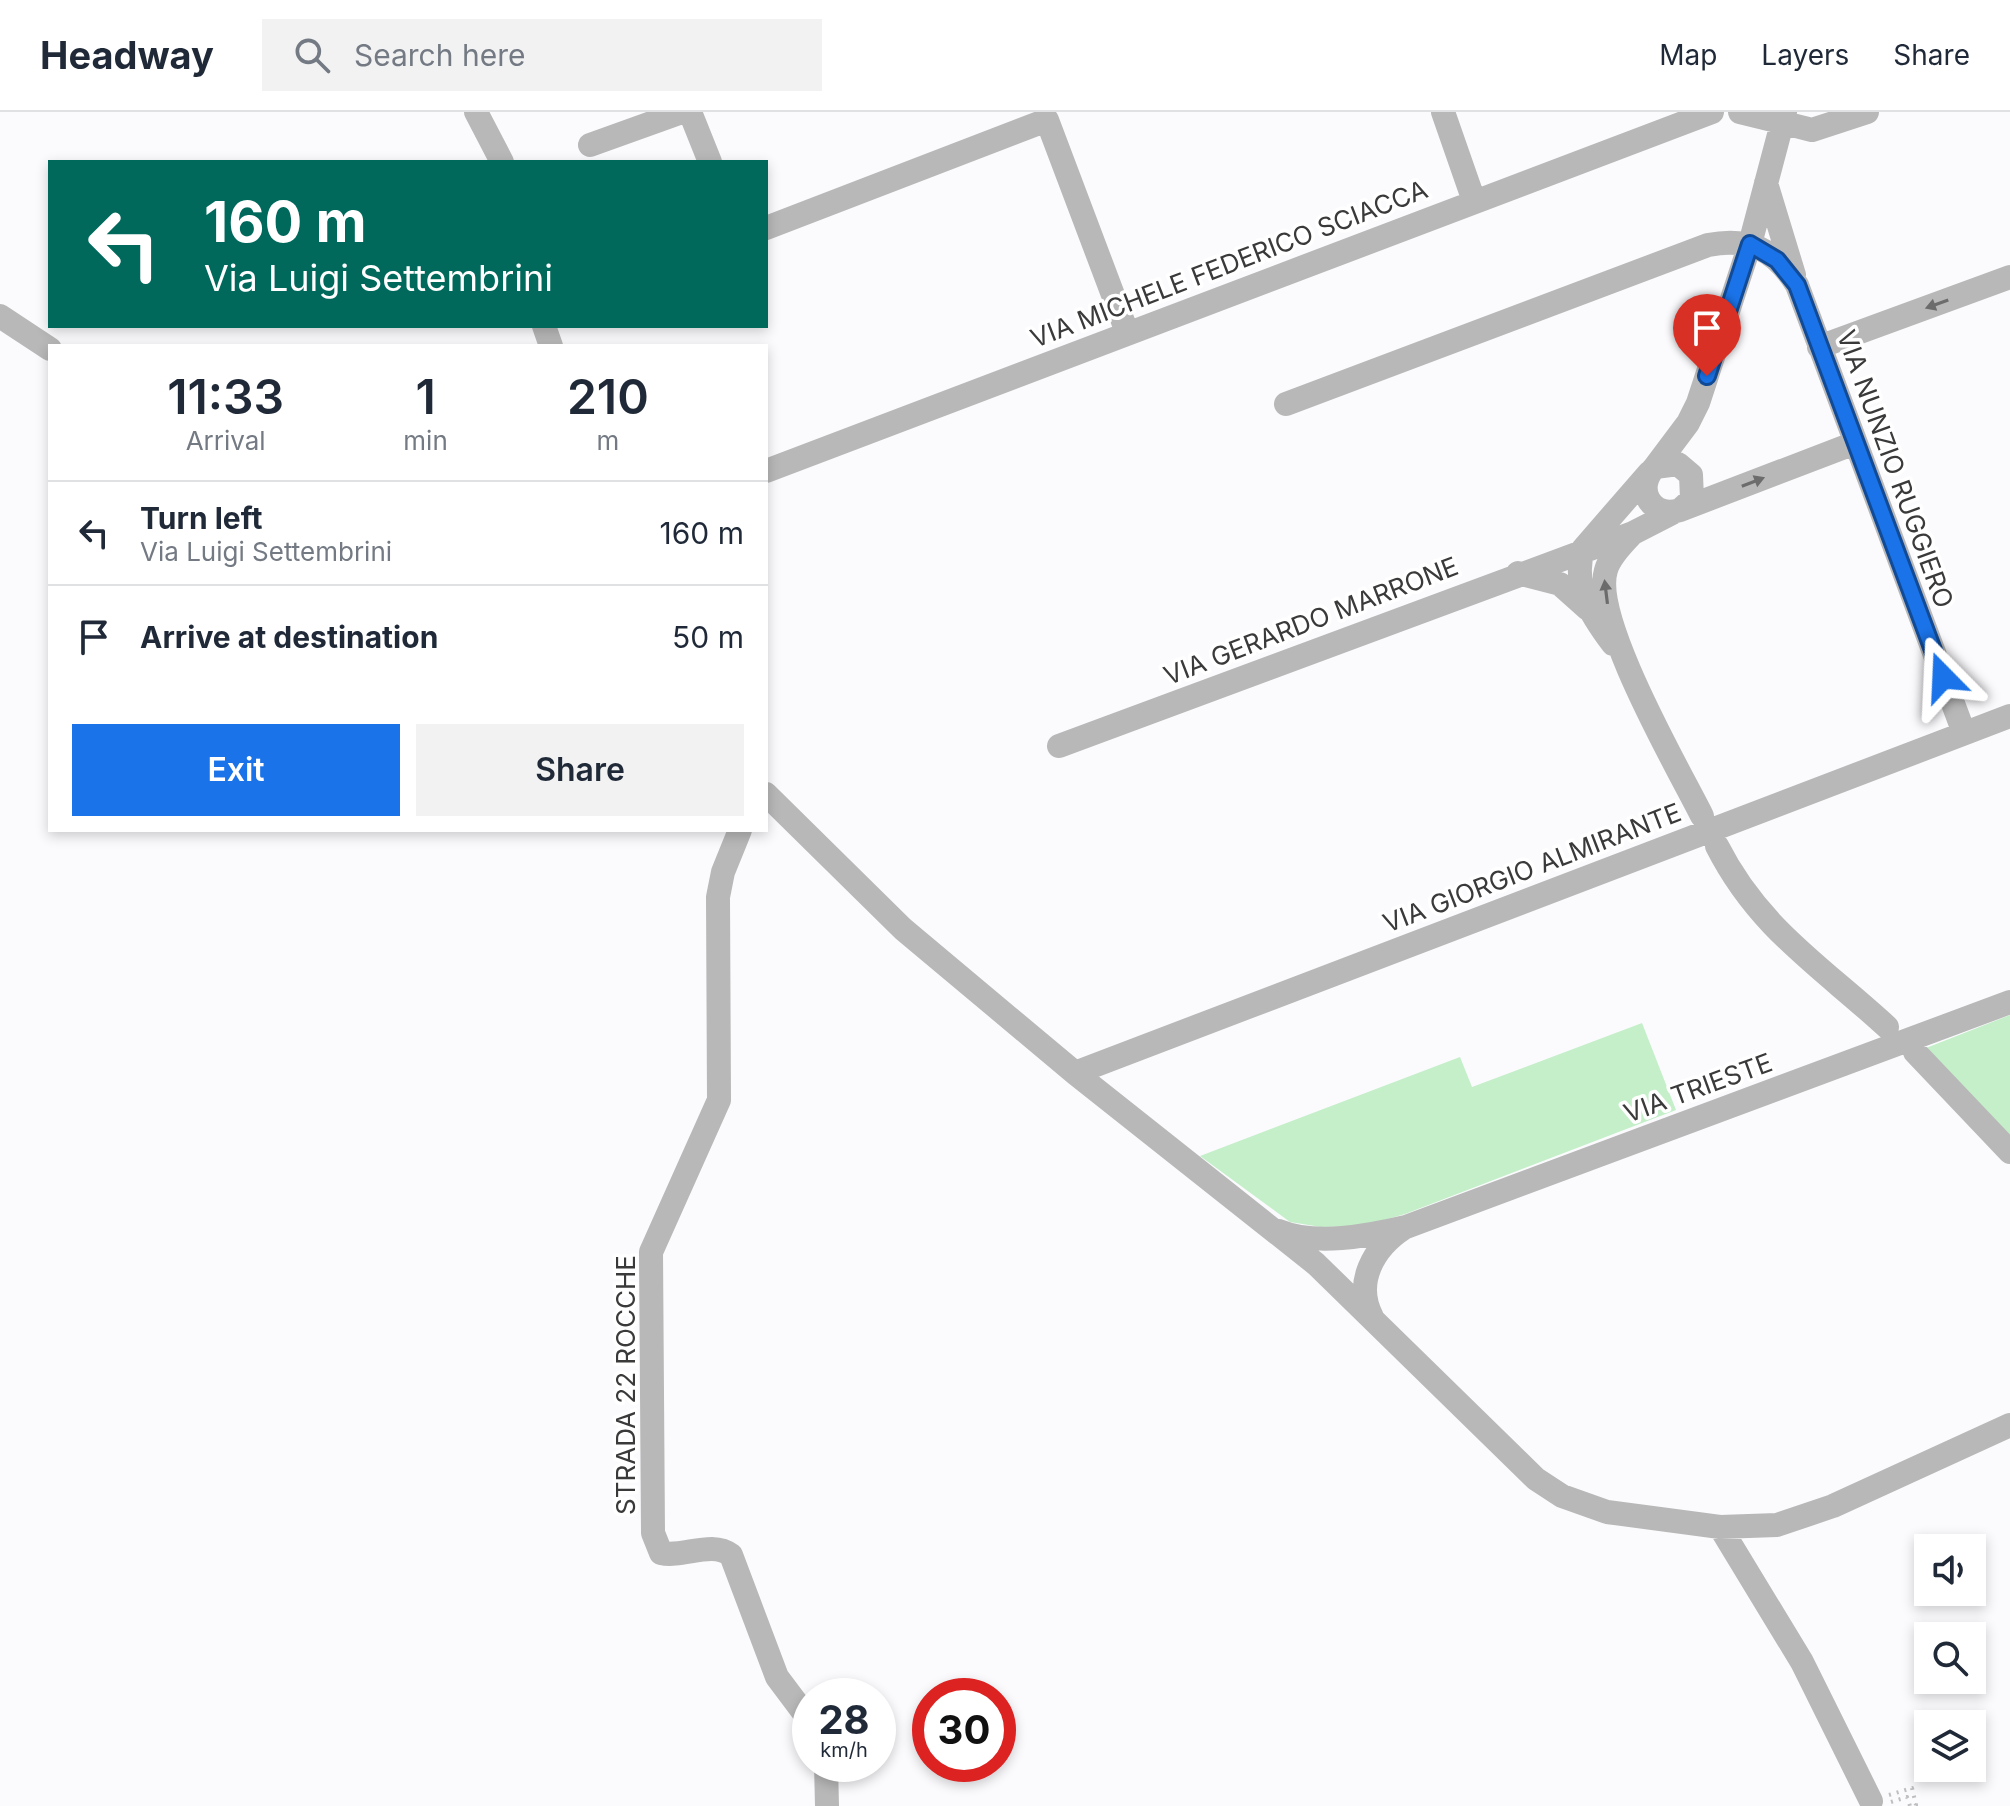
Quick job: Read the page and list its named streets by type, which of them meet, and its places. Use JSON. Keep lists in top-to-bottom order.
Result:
{
  "streets": {
    "street": [
      "VIA MICHELE FEDERICO SCIACCA",
      "VIA NUNZIO RUGGIERO",
      "VIA GERARDO MARRONE",
      "VIA GIORGIO ALMIRANTE",
      "VIA TRIESTE",
      "STRADA 22 ROCCHE"
    ]
  },
  "crossings": [
    ["VIA NUNZIO RUGGIERO", "VIA GIORGIO ALMIRANTE"]
  ],
  "page": {
    "header": "Headway",
    "search": "Search here",
    "nav": ["Map", "Layers", "Share"],
    "turn": ["160 m", "Via Luigi Settembrini"],
    "eta": [
      "11:33",
      "Arrival",
      "1",
      "min",
      "210",
      "m"
    ],
    "list": [
      {
        "name": "Turn left",
        "note": "Via Luigi Settembrini",
        "value": "160 m"
      },
      {
        "name": "Arrive at destination",
        "value": "50 m"
      }
    ],
    "buttons": ["Exit", "Share"],
    "speed": "28 km/h",
    "limit": "30"
  }
}
